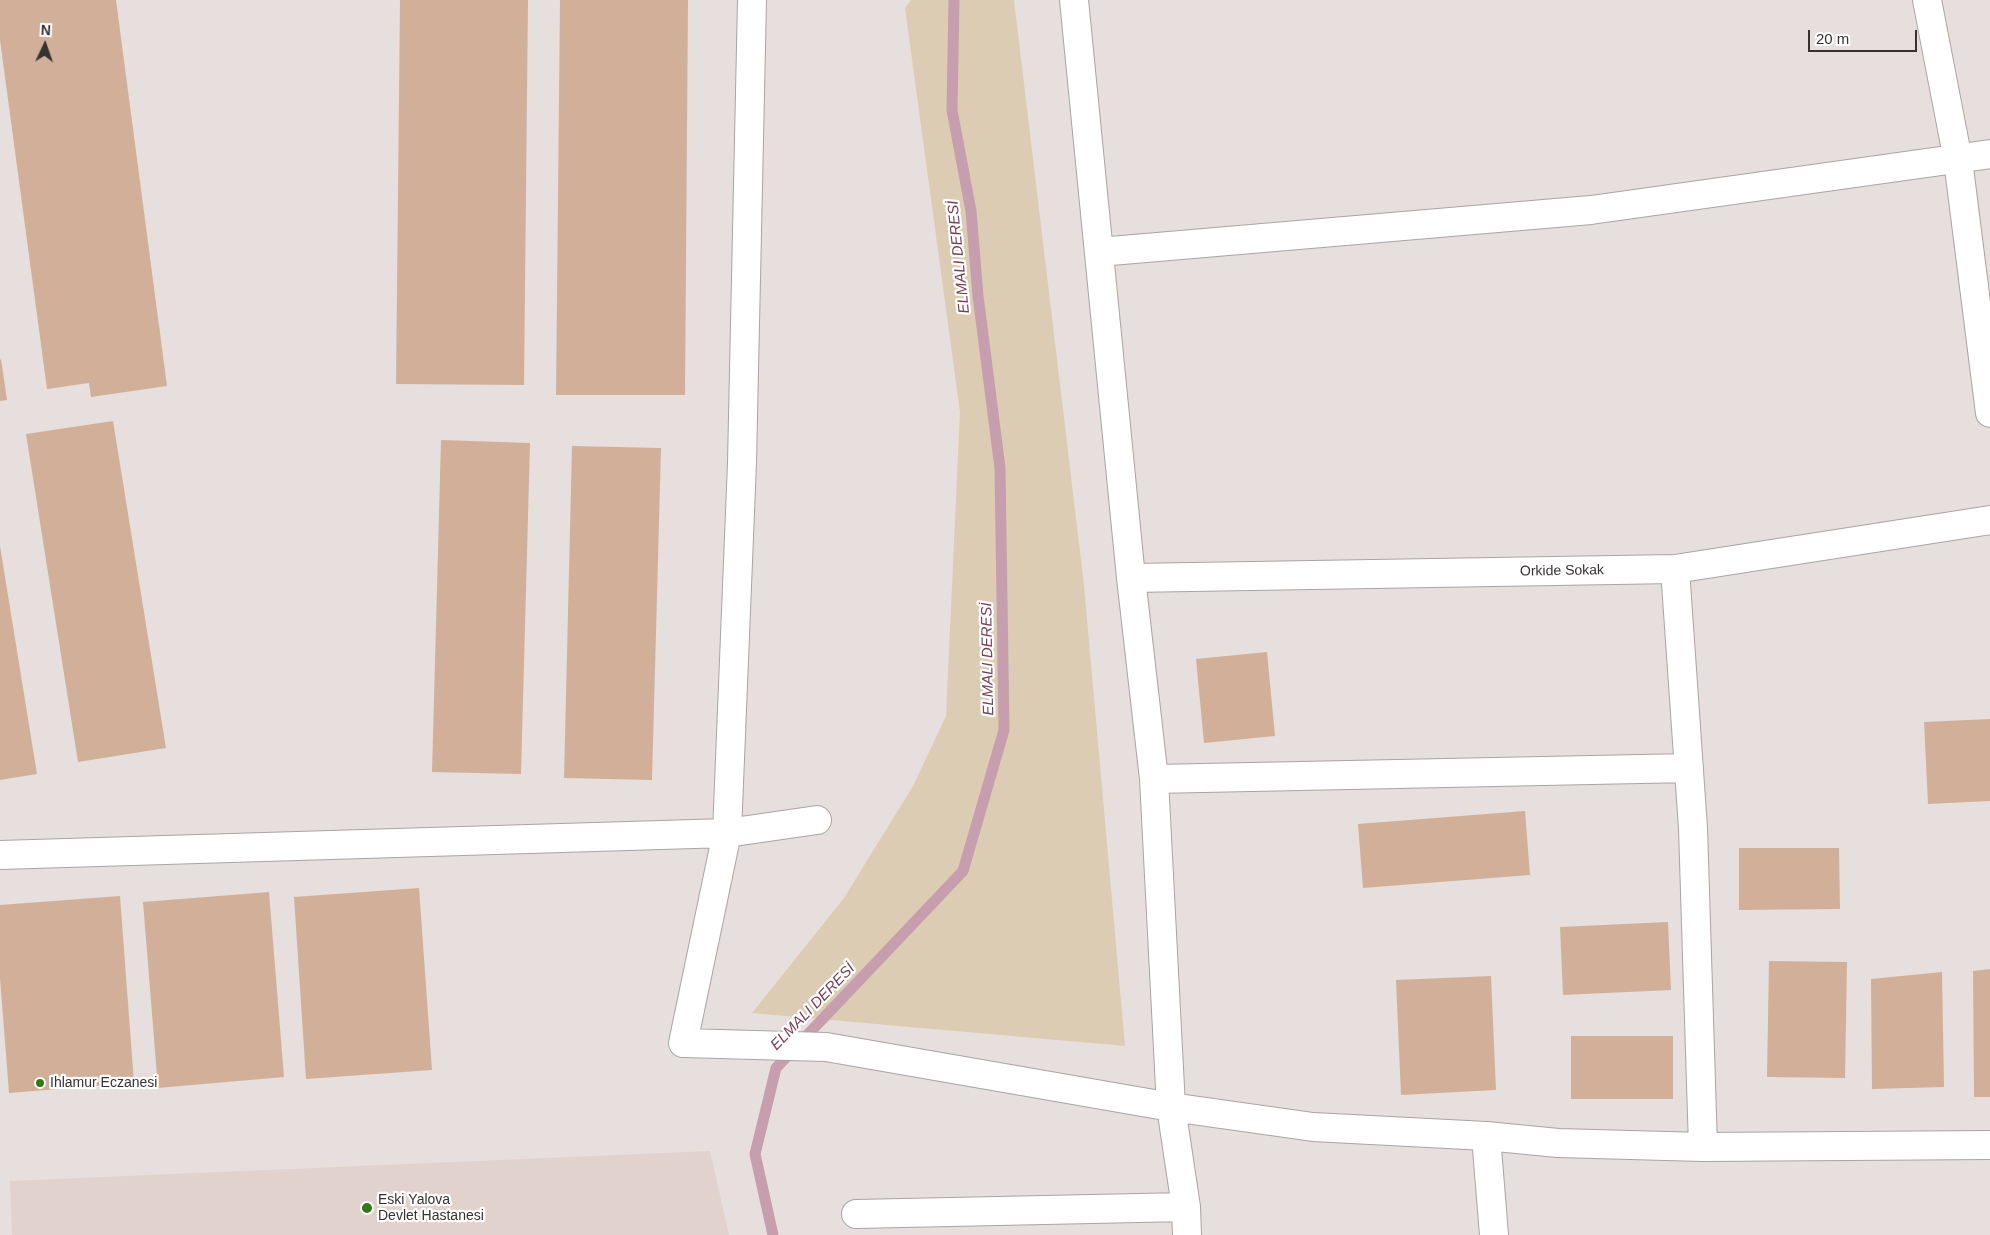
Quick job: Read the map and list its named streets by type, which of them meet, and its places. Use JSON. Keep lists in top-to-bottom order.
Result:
{
  "streets": {
    "street": ["Orkide Sokak"]
  },
  "water": ["ELMALI DERESİ"],
  "places": ["Ihlamur Eczanesi", "Eski Yalova Devlet Hastanesi"],
  "scale_bar": "20 m",
  "north": "top"
}
